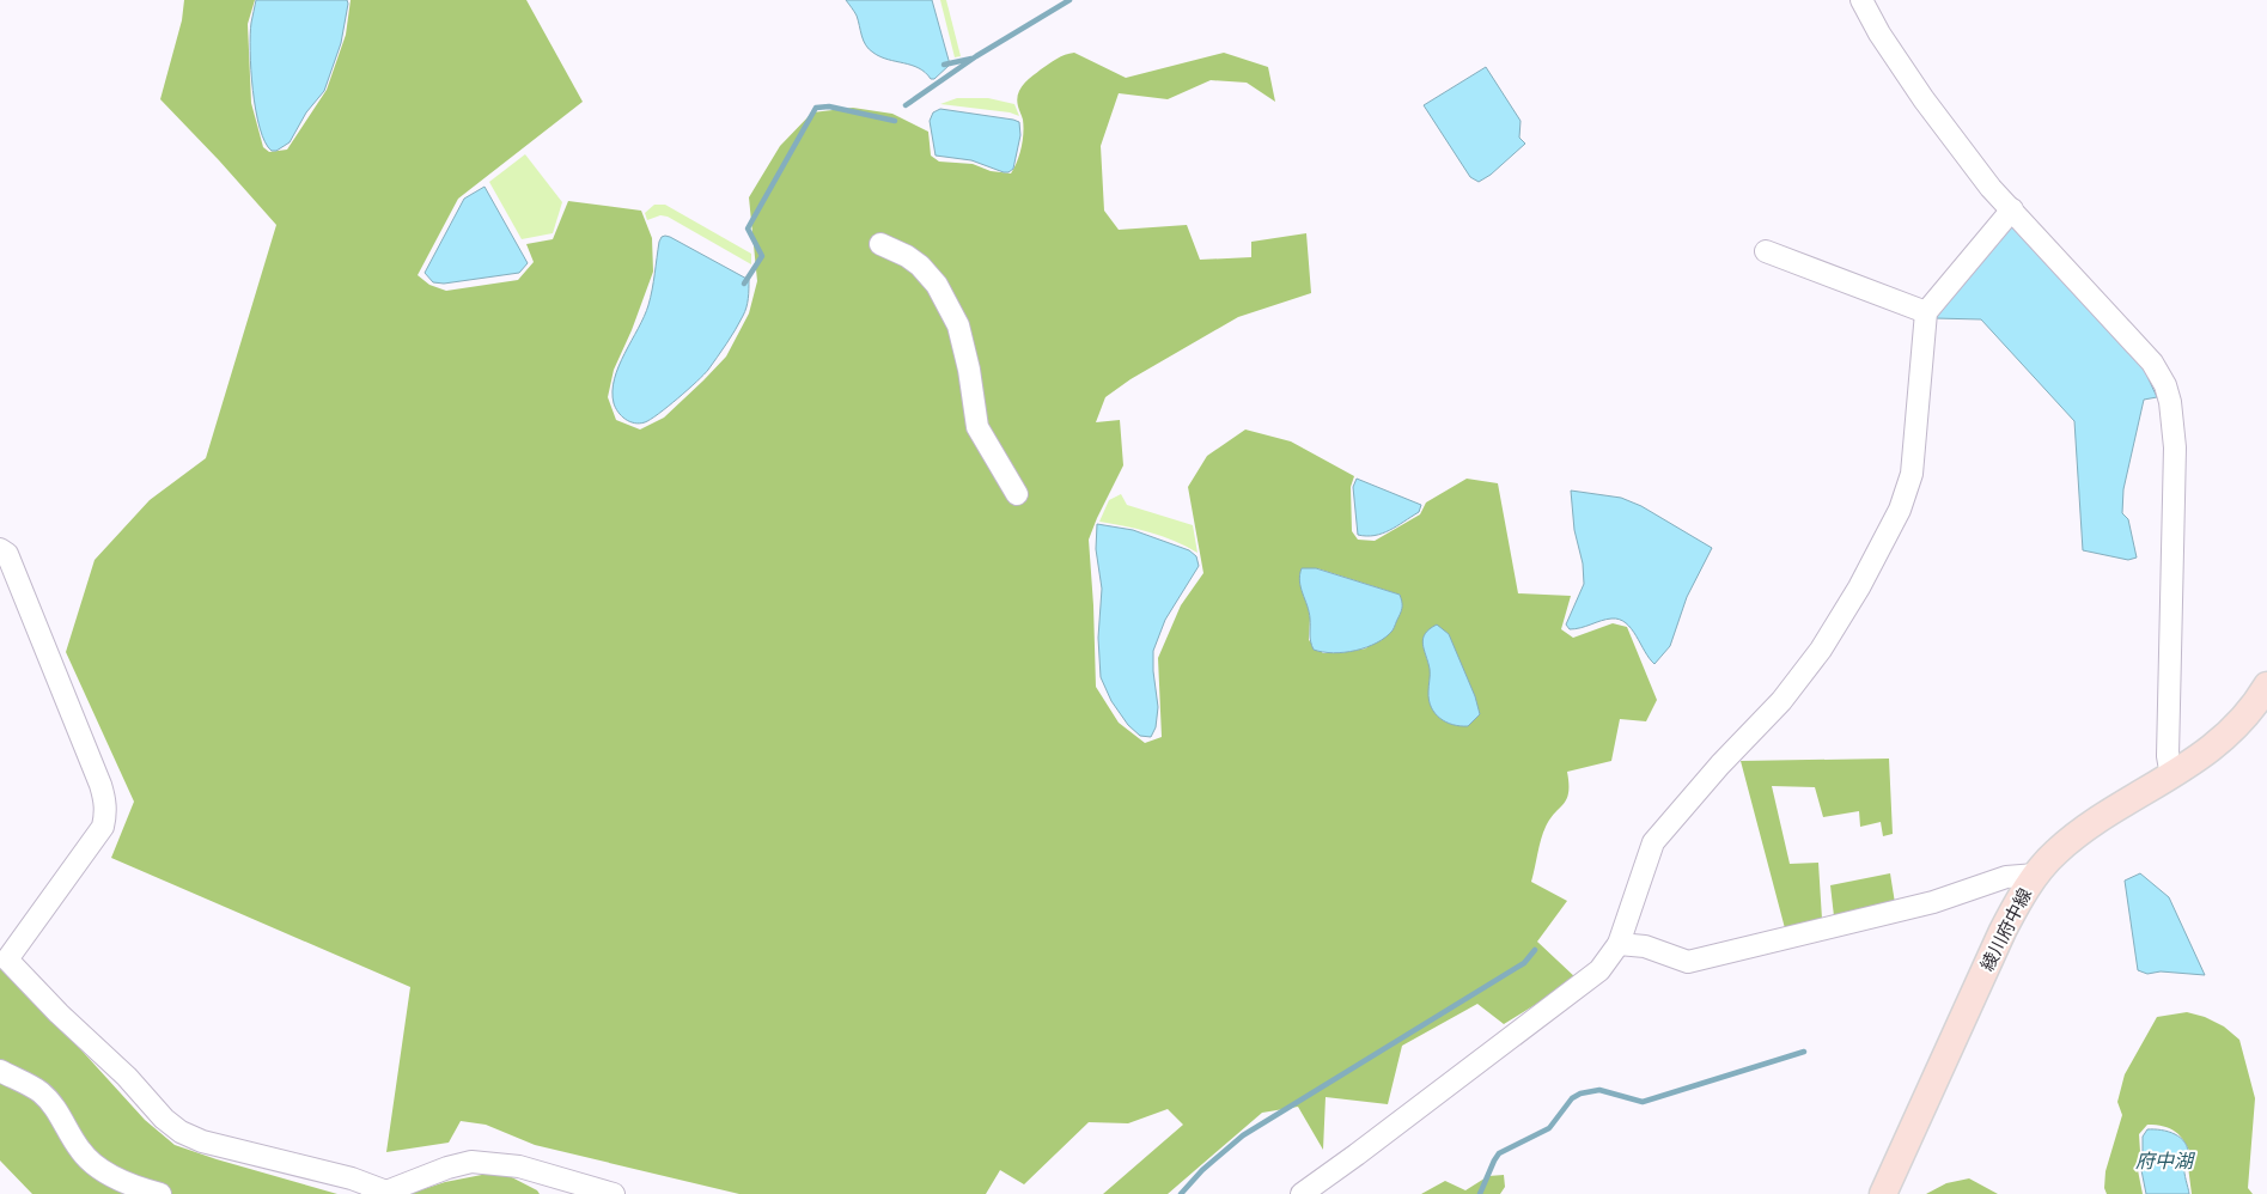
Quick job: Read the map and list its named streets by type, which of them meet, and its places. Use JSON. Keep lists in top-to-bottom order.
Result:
{
  "streets": {
    "main road": ["綾川府中線"]
  },
  "water": ["府中湖"]
}
